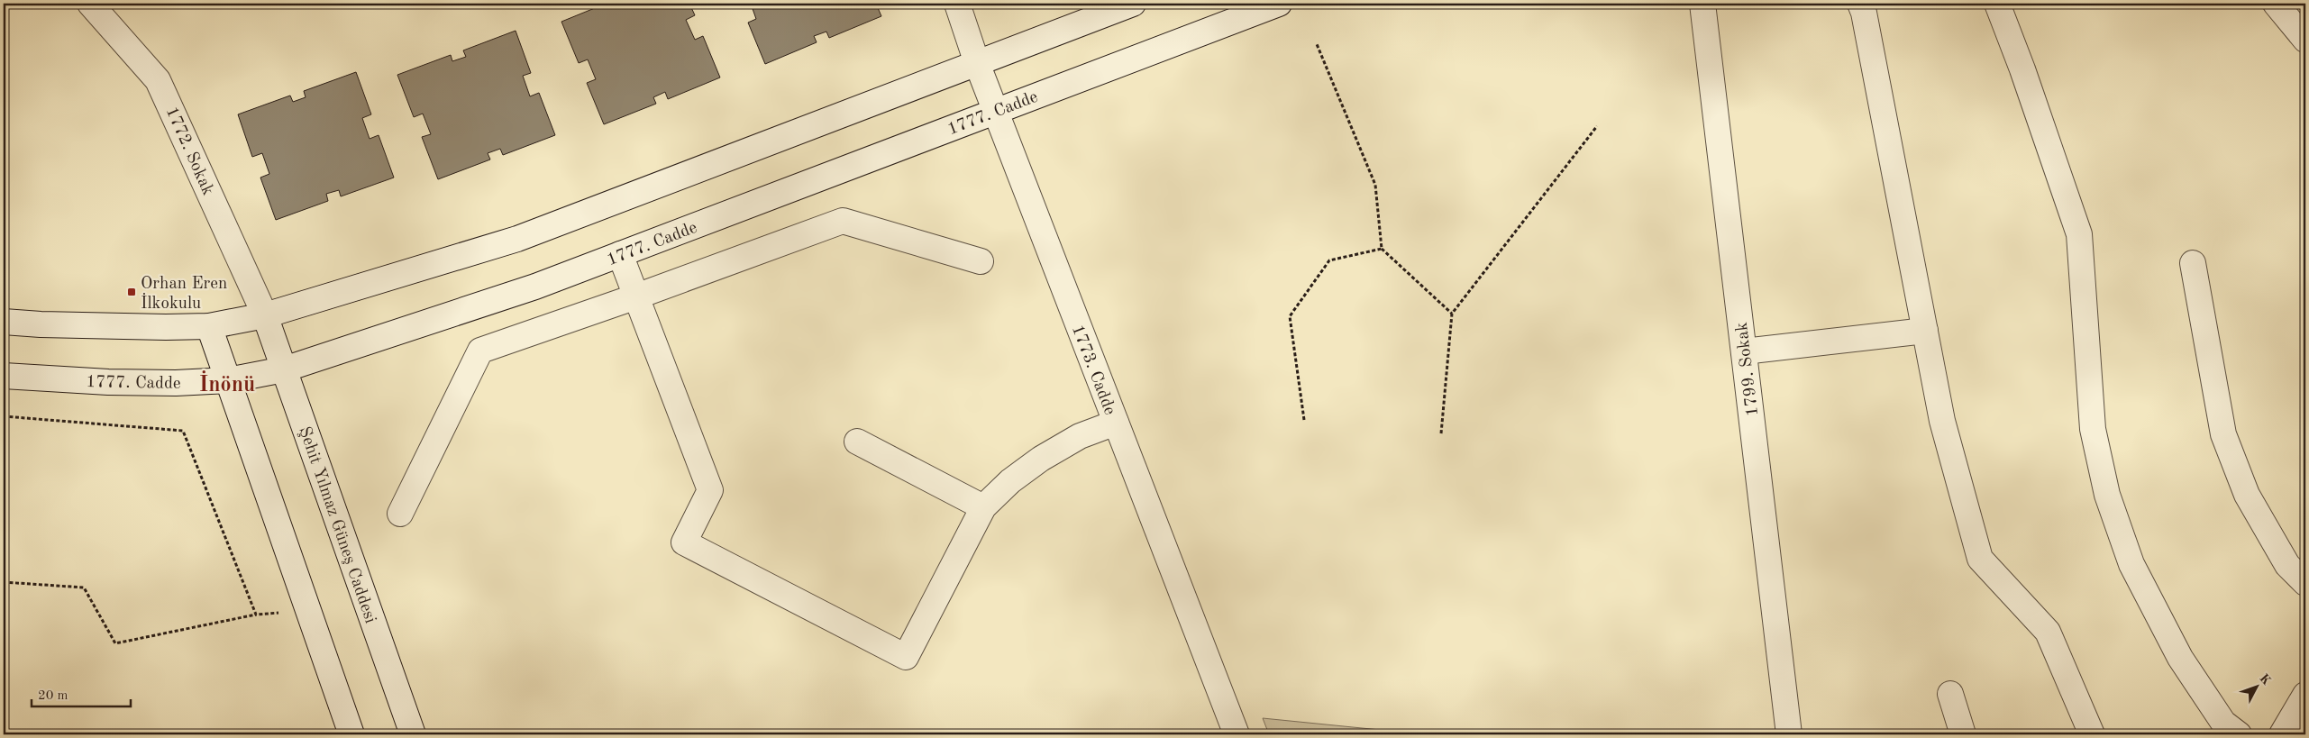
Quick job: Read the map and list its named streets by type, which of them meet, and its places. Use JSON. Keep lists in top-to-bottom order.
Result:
{
  "streets": {
    "street": [
      "1777. Cadde",
      "1772. Sokak",
      "1773. Cadde",
      "1799. Sokak",
      "Şehit Yılmaz Güneş Caddesi"
    ]
  },
  "crossings": [
    ["1777. Cadde", "1773. Cadde"],
    ["1777. Cadde", "Şehit Yılmaz Güneş Caddesi"],
    ["1772. Sokak", "Şehit Yılmaz Güneş Caddesi"]
  ],
  "districts": ["İnönü"],
  "places": {
    "transit": ["Orhan Eren İlkokulu"]
  },
  "scale_bar": "20 m",
  "north": "top right"
}
